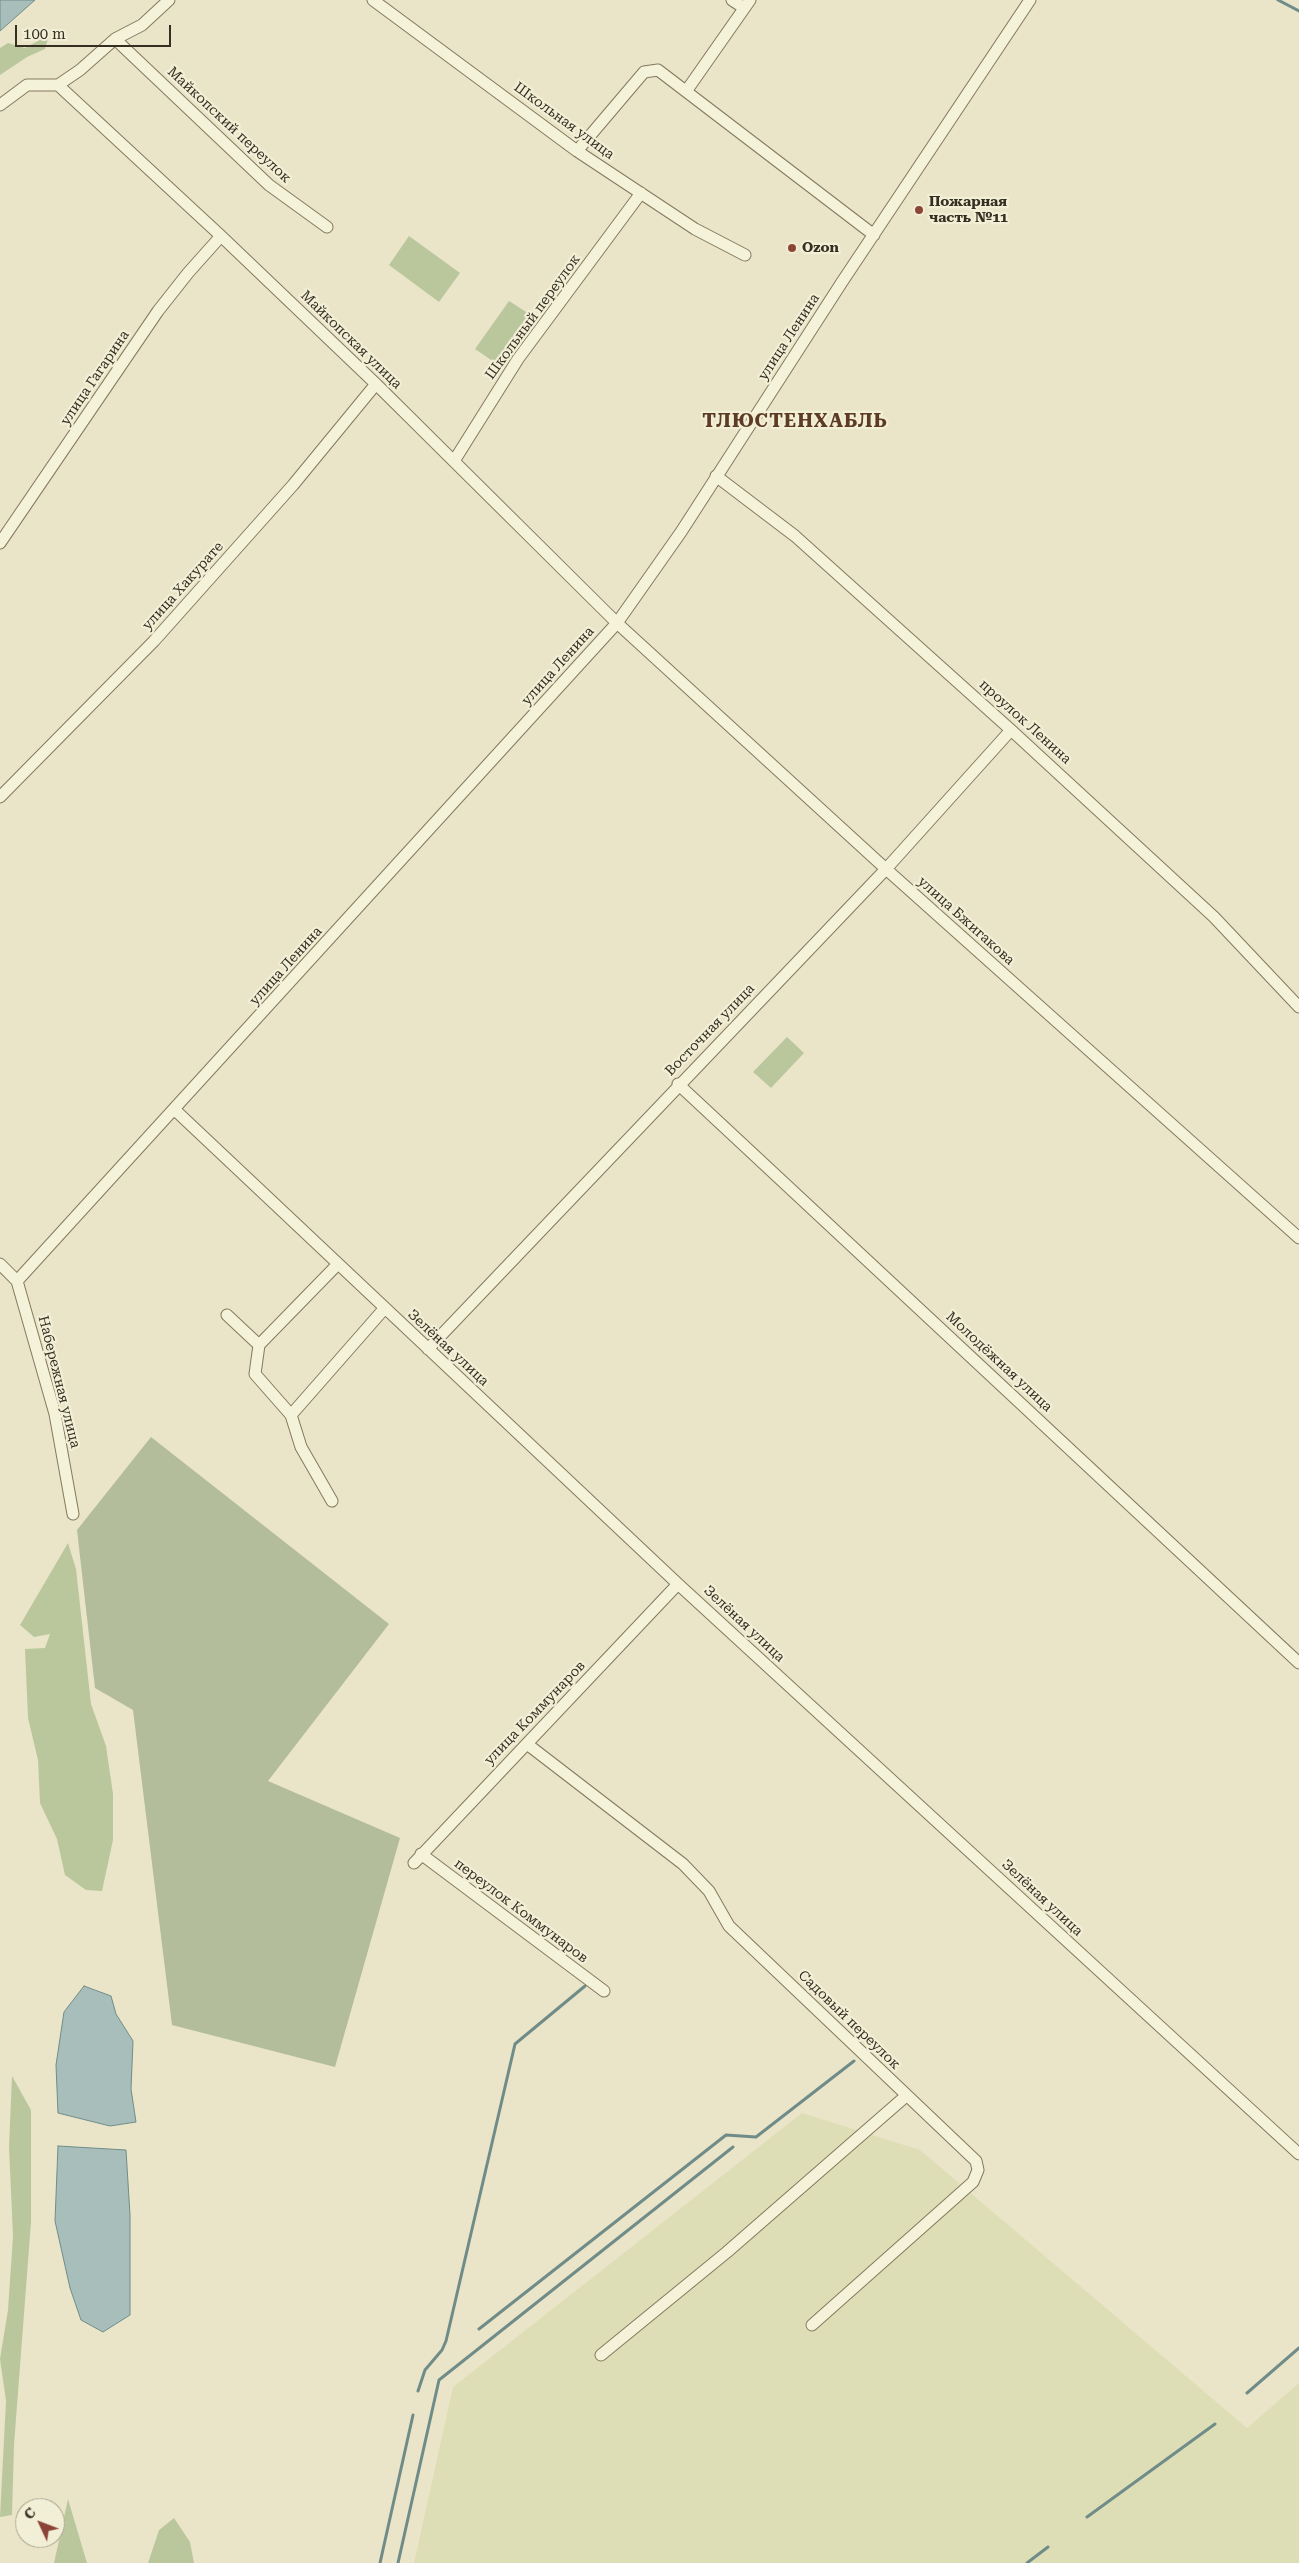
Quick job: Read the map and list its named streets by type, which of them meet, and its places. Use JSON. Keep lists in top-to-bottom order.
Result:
{
  "streets": {
    "street": [
      "Школьная улица",
      "Майкопский переулок",
      "Школьный переулок",
      "улица Ленина",
      "Майкопская улица",
      "улица Гагарина",
      "улица Хакурате",
      "проулок Ленина",
      "улица Бжигакова",
      "Восточная улица",
      "Зелёная улица",
      "Молодёжная улица",
      "Набережная улица",
      "улица Коммунаров",
      "переулок Коммунаров",
      "Садовый переулок"
    ]
  },
  "crossings": [
    ["Школьная улица", "Школьный переулок"],
    ["Школьный переулок", "Майкопская улица"],
    ["улица Ленина", "Майкопская улица"],
    ["улица Ленина", "проулок Ленина"],
    ["улица Ленина", "улица Бжигакова"],
    ["улица Ленина", "Зелёная улица"],
    ["улица Ленина", "Набережная улица"],
    ["Майкопская улица", "улица Гагарина"],
    ["Майкопская улица", "улица Хакурате"],
    ["Майкопская улица", "улица Бжигакова"],
    ["проулок Ленина", "Восточная улица"],
    ["улица Бжигакова", "Восточная улица"],
    ["Восточная улица", "Зелёная улица"],
    ["Восточная улица", "Молодёжная улица"],
    ["Зелёная улица", "улица Коммунаров"],
    ["улица Коммунаров", "переулок Коммунаров"],
    ["улица Коммунаров", "Садовый переулок"]
  ],
  "districts": ["ТЛЮСТЕНХАБЛЬ"],
  "places": ["Пожарная часть №11", "Ozon"],
  "scale_bar": "100 m",
  "north": "top left"
}
